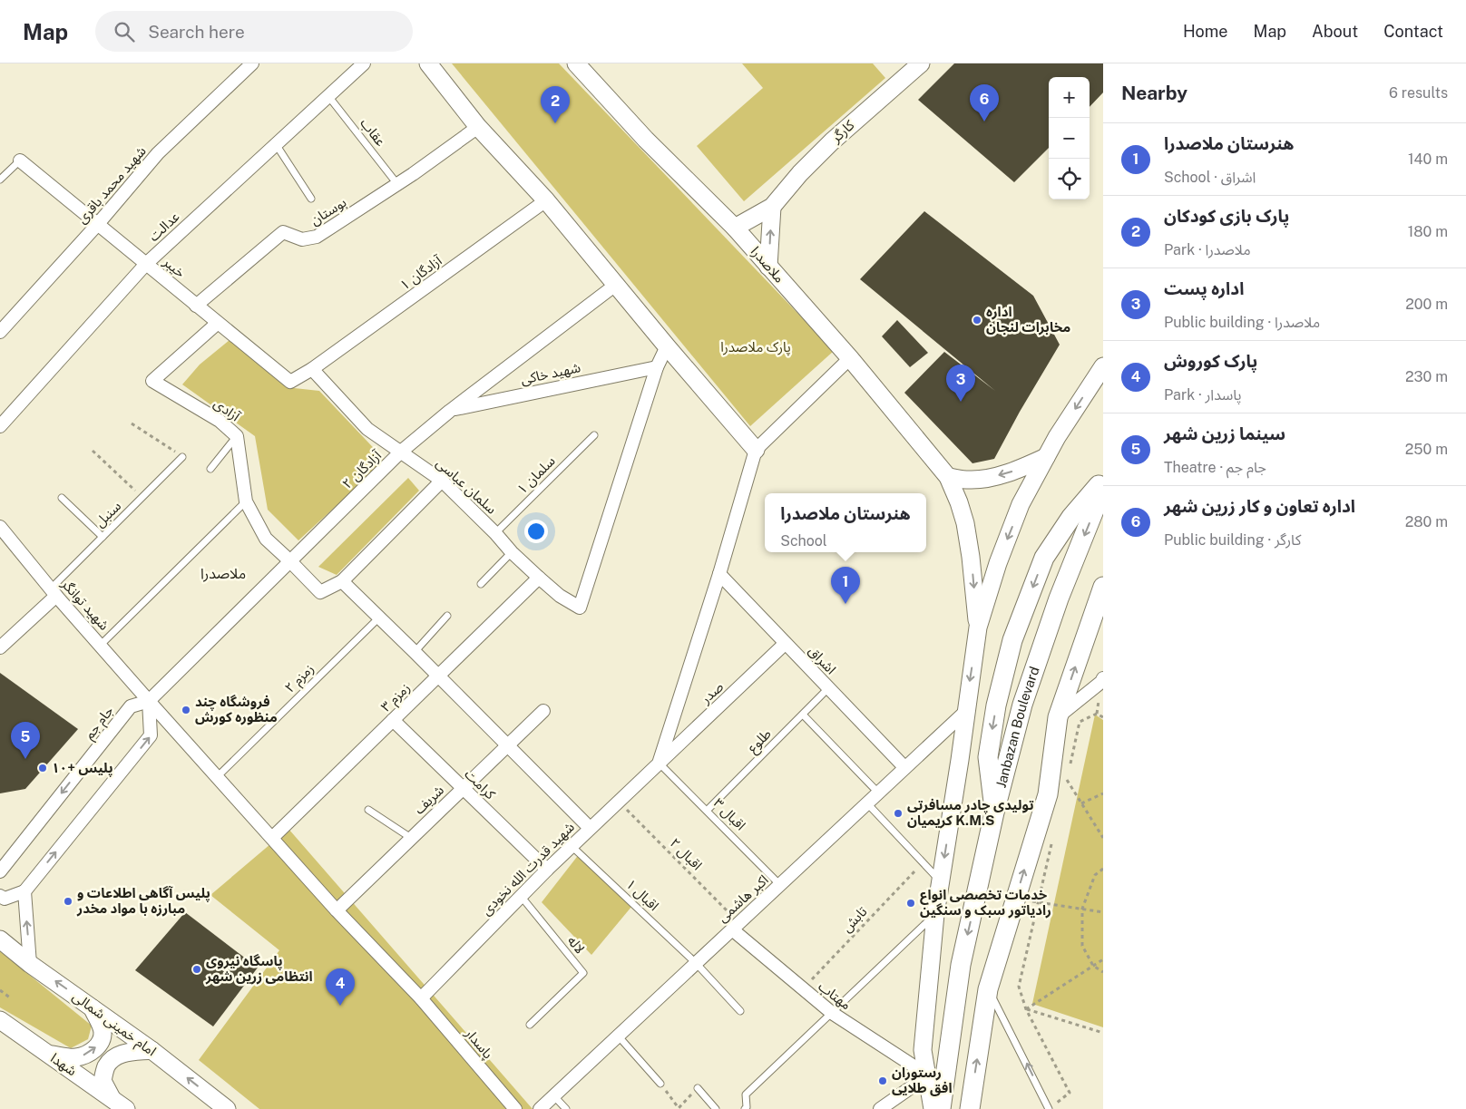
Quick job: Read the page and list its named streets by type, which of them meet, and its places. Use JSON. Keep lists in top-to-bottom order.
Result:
{
  "streets": {
    "main road": ["Janbazan Boulevard"],
    "street": [
      "کارگر",
      "شهید محمد باقری",
      "بوستان",
      "عدالت",
      "ملاصدرا",
      "خیبر",
      "آزادگان ۱",
      "شهید خاکی",
      "آزادی",
      "آزادگان ۲",
      "سلمان عباسی",
      "شهید توانگر",
      "اشراق",
      "صدر",
      "زمزم ۳",
      "جام جم",
      "کرامت",
      "شریف",
      "شهید قدرت الله نخودی",
      "اکبر هاشمی",
      "مهتاب",
      "امام خمینی شمالی",
      "پاسدار",
      "شهدا"
    ],
    "lane": [
      "عقاب",
      "سلمان ۱",
      "سنبل",
      "زمزم ۲",
      "طلوع",
      "اقبال ۳",
      "اقبال ۱",
      "لاله"
    ],
    "path": ["اقبال ۲", "تابش"]
  },
  "crossings": [
    ["کارگر", "ملاصدرا"],
    ["عقاب", "بوستان"],
    ["عقاب", "عدالت"],
    ["شهید محمد باقری", "خیبر"],
    ["بوستان", "خیبر"],
    ["عدالت", "خیبر"],
    ["خیبر", "آزادگان ۱"],
    ["خیبر", "آزادی"],
    ["خیبر", "سلمان عباسی"],
    ["آزادگان ۱", "سلمان عباسی"],
    ["شهید خاکی", "آزادگان ۲"],
    ["شهید خاکی", "سلمان عباسی"],
    ["آزادی", "آزادگان ۲"],
    ["آزادگان ۲", "سلمان عباسی"],
    ["آزادگان ۲", "شهید توانگر"],
    ["آزادگان ۲", "جام جم"],
    ["سلمان ۱", "سلمان عباسی"],
    ["سلمان عباسی", "زمزم ۳"],
    ["سنبل", "شهید توانگر"],
    ["شهید توانگر", "زمزم ۲"],
    ["شهید توانگر", "زمزم ۳"],
    ["شهید توانگر", "جام جم"],
    ["شهید توانگر", "پاسدار"],
    ["اشراق", "صدر"],
    ["اشراق", "طلوع"],
    ["اشراق", "اکبر هاشمی"],
    ["صدر", "اقبال ۳"],
    ["صدر", "شهید قدرت الله نخودی"],
    ["زمزم ۳", "کرامت"],
    ["زمزم ۳", "پاسدار"],
    ["طلوع", "اقبال ۳"],
    ["کرامت", "شریف"],
    ["کرامت", "شهید قدرت الله نخودی"],
    ["شریف", "پاسدار"],
    ["اقبال ۳", "شهید قدرت الله نخودی"],
    ["اقبال ۳", "اکبر هاشمی"],
    ["اقبال ۲", "شهید قدرت الله نخودی"],
    ["اقبال ۲", "اکبر هاشمی"],
    ["اقبال ۲", "مهتاب"],
    ["شهید قدرت الله نخودی", "اقبال ۱"],
    ["شهید قدرت الله نخودی", "لاله"],
    ["شهید قدرت الله نخودی", "پاسدار"],
    ["اقبال ۱", "اکبر هاشمی"],
    ["اکبر هاشمی", "مهتاب"],
    ["تابش", "مهتاب"]
  ],
  "one_way": ["امام خمینی شمالی"],
  "districts": ["ملاصدرا"],
  "parks": ["پارک ملاصدرا"],
  "places": [
    "اداره مخابرات لنجان",
    "فروشگاه چند منظوره کورش",
    "پلیس +۱۰",
    "تولیدی چادر مسافرتی کریمیان K.M.S",
    "پلیس آگاهی اطلاعات و مبارزه با مواد مخدر",
    "خدمات تخصصی انواع رادیاتور سبک و سنگین",
    "پاسگاه نیروی انتظامی زرین شهر",
    "رستوران افق طلایی"
  ],
  "page": {
    "header": "Map",
    "search": "Search here",
    "nav": [
      "Home",
      "Map",
      "About",
      "Contact"
    ],
    "heading": ["Nearby", "6 results"],
    "map_buttons": ["+", "−"],
    "pins": [
      "6",
      "2",
      "3",
      "1",
      "5",
      "4"
    ],
    "list": [
      {
        "mark": "1",
        "name": "هنرستان ملاصدرا",
        "note": "School · اشراق",
        "value": "140 m"
      },
      {
        "mark": "2",
        "name": "پارک بازی کودکان",
        "note": "Park · ملاصدرا",
        "value": "180 m"
      },
      {
        "mark": "3",
        "name": "اداره پست",
        "note": "Public building · ملاصدرا",
        "value": "200 m"
      },
      {
        "mark": "4",
        "name": "پارک کوروش",
        "note": "Park · پاسدار",
        "value": "230 m"
      },
      {
        "mark": "5",
        "name": "سینما زرین شهر",
        "note": "Theatre · جام جم",
        "value": "250 m"
      },
      {
        "mark": "6",
        "name": "اداره تعاون و کار زرین شهر",
        "note": "Public building · کارگر",
        "value": "280 m"
      }
    ],
    "popup": ["هنرستان ملاصدرا", "School"]
  }
}
